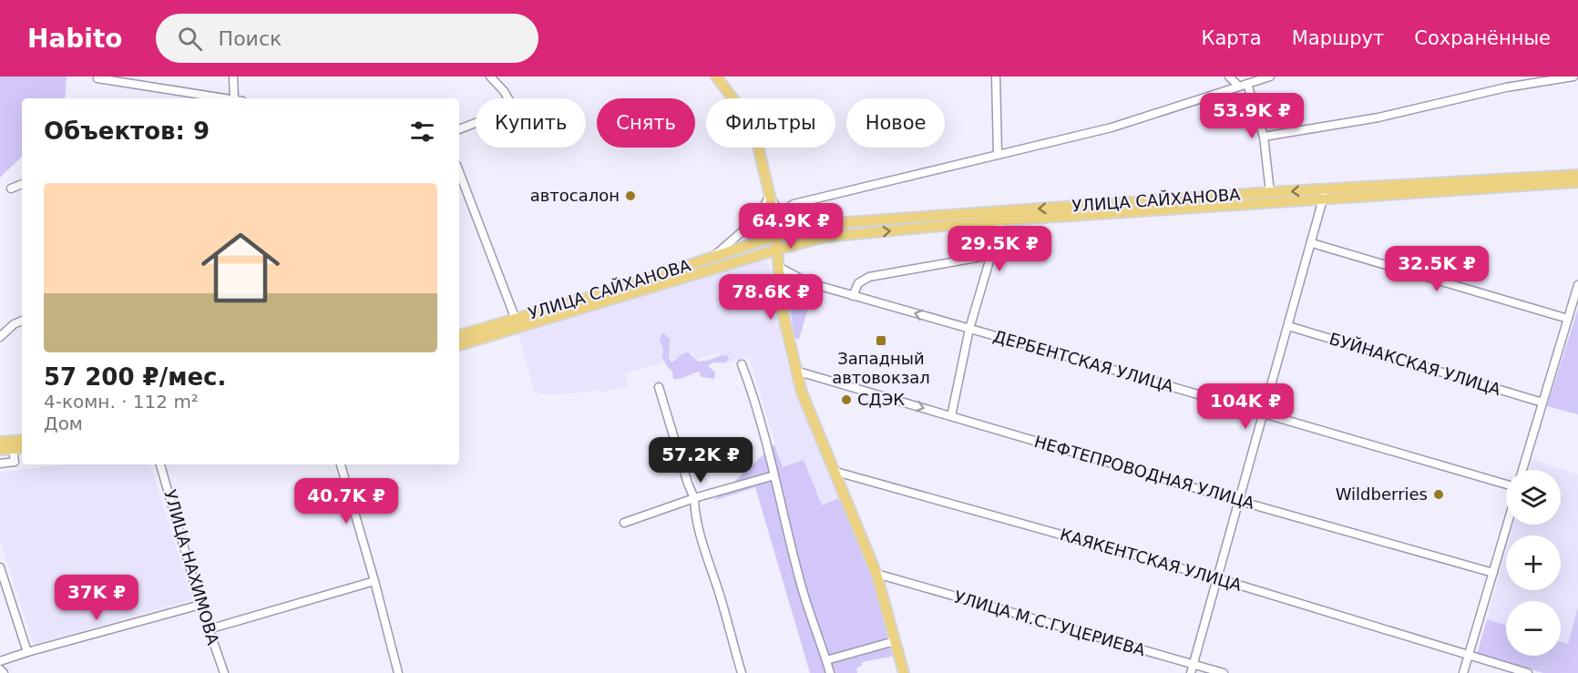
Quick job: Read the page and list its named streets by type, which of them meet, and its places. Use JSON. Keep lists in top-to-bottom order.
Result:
{
  "streets": {
    "main road": ["УЛИЦА САЙХАНОВА"],
    "street": [
      "ДЕРБЕНТСКАЯ УЛИЦА",
      "БУЙНАКСКАЯ УЛИЦА",
      "НЕФТЕПРОВОДНАЯ УЛИЦА",
      "КАЯКЕНТСКАЯ УЛИЦА",
      "УЛИЦА НАХИМОВА",
      "УЛИЦА М.С.ГУЦЕРИЕВА"
    ]
  },
  "places": {
    "other": ["автосалон", "СДЭК", "Wildberries"],
    "transit": ["Западный автовокзал"]
  },
  "page": {
    "header": "Habito",
    "search": "Поиск",
    "nav": ["Карта", "Маршрут", "Сохранённые"],
    "price": [
      "53.9K ₽",
      "64.9K ₽",
      "29.5K ₽",
      "32.5K ₽",
      "78.6K ₽",
      "104K ₽",
      "57.2K ₽",
      "40.7K ₽",
      "37K ₽"
    ],
    "chip": [
      "Купить",
      "Снять",
      "Фильтры",
      "Новое"
    ],
    "heading": "Объектов: 9",
    "list": [
      {
        "name": "57 200 ₽/мес.",
        "note": "4-комн. · 112 m² · Дом"
      }
    ],
    "map_buttons": ["+", "−"]
  }
}
